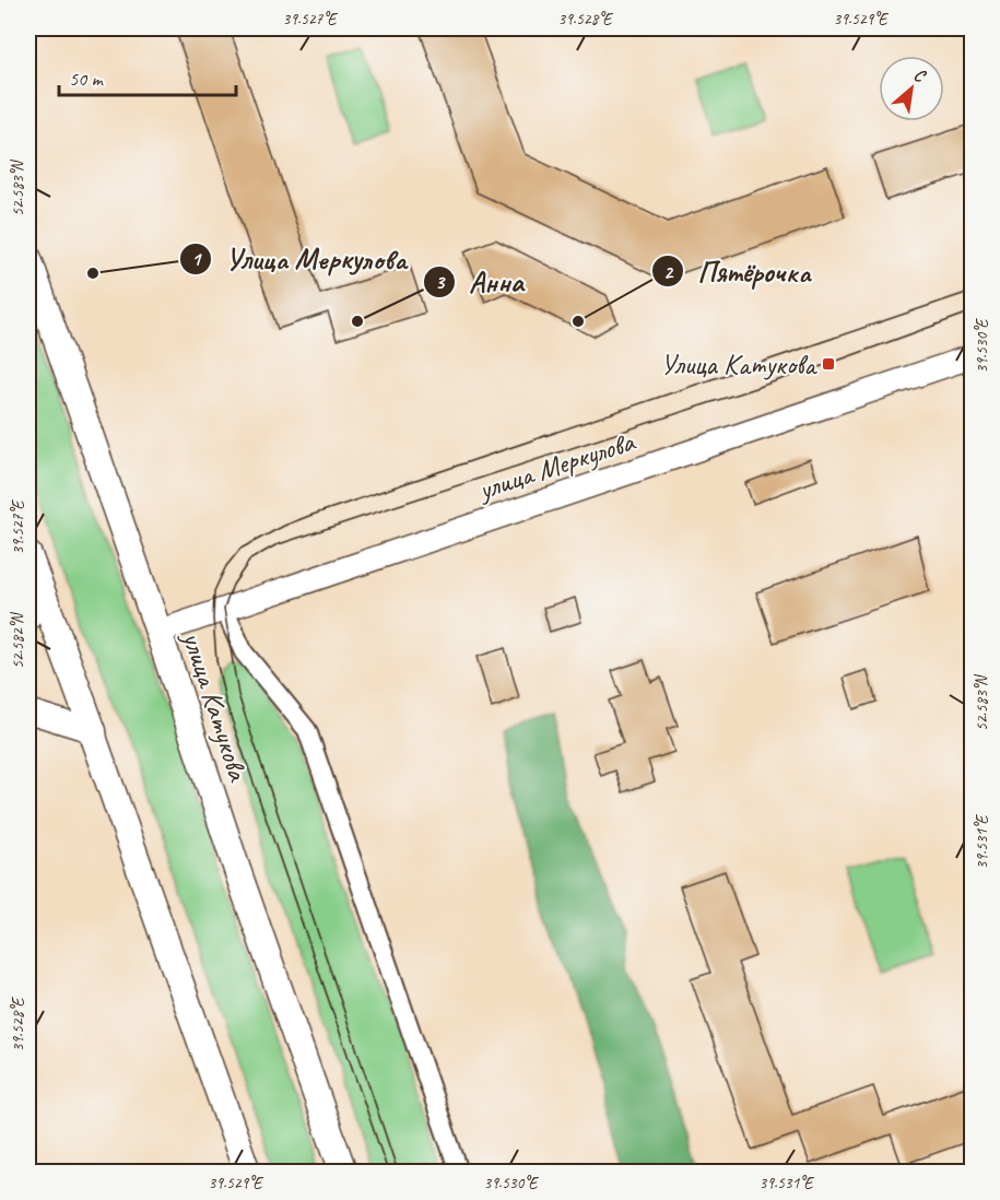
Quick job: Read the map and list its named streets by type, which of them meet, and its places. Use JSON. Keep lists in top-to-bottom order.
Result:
{
  "streets": {
    "main road": ["улица Катукова"],
    "street": ["улица Меркулова"]
  },
  "crossings": [
    ["улица Меркулова", "улица Катукова"]
  ],
  "places": {
    "other": ["Улица Меркулова", "Анна", "Пятёрочка"],
    "transit": ["Улица Катукова"]
  },
  "scale_bar": "50 m",
  "north": "top right",
  "coordinates": [
    "39.527°E",
    "39.528°E",
    "39.529°E",
    "52.583°N",
    "39.530°E",
    "52.582°N",
    "39.531°E"
  ]
}
